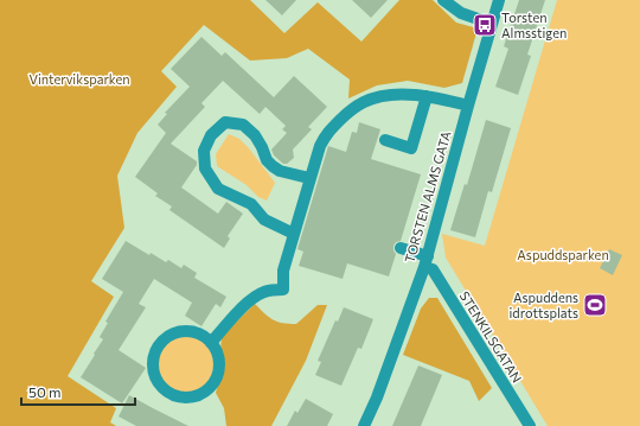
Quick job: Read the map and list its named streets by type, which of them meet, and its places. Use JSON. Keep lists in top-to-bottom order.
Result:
{
  "streets": {
    "street": ["TORSTEN ALMS GATA", "STENKILSGATAN"]
  },
  "crossings": [
    ["TORSTEN ALMS GATA", "STENKILSGATAN"]
  ],
  "parks": ["Vinterviksparken", "Aspuddsparken"],
  "places": {
    "bus stop": ["Torsten Almsstigen"],
    "sports": ["Aspuddens idrottsplats"]
  },
  "scale_bar": "50 m"
}
